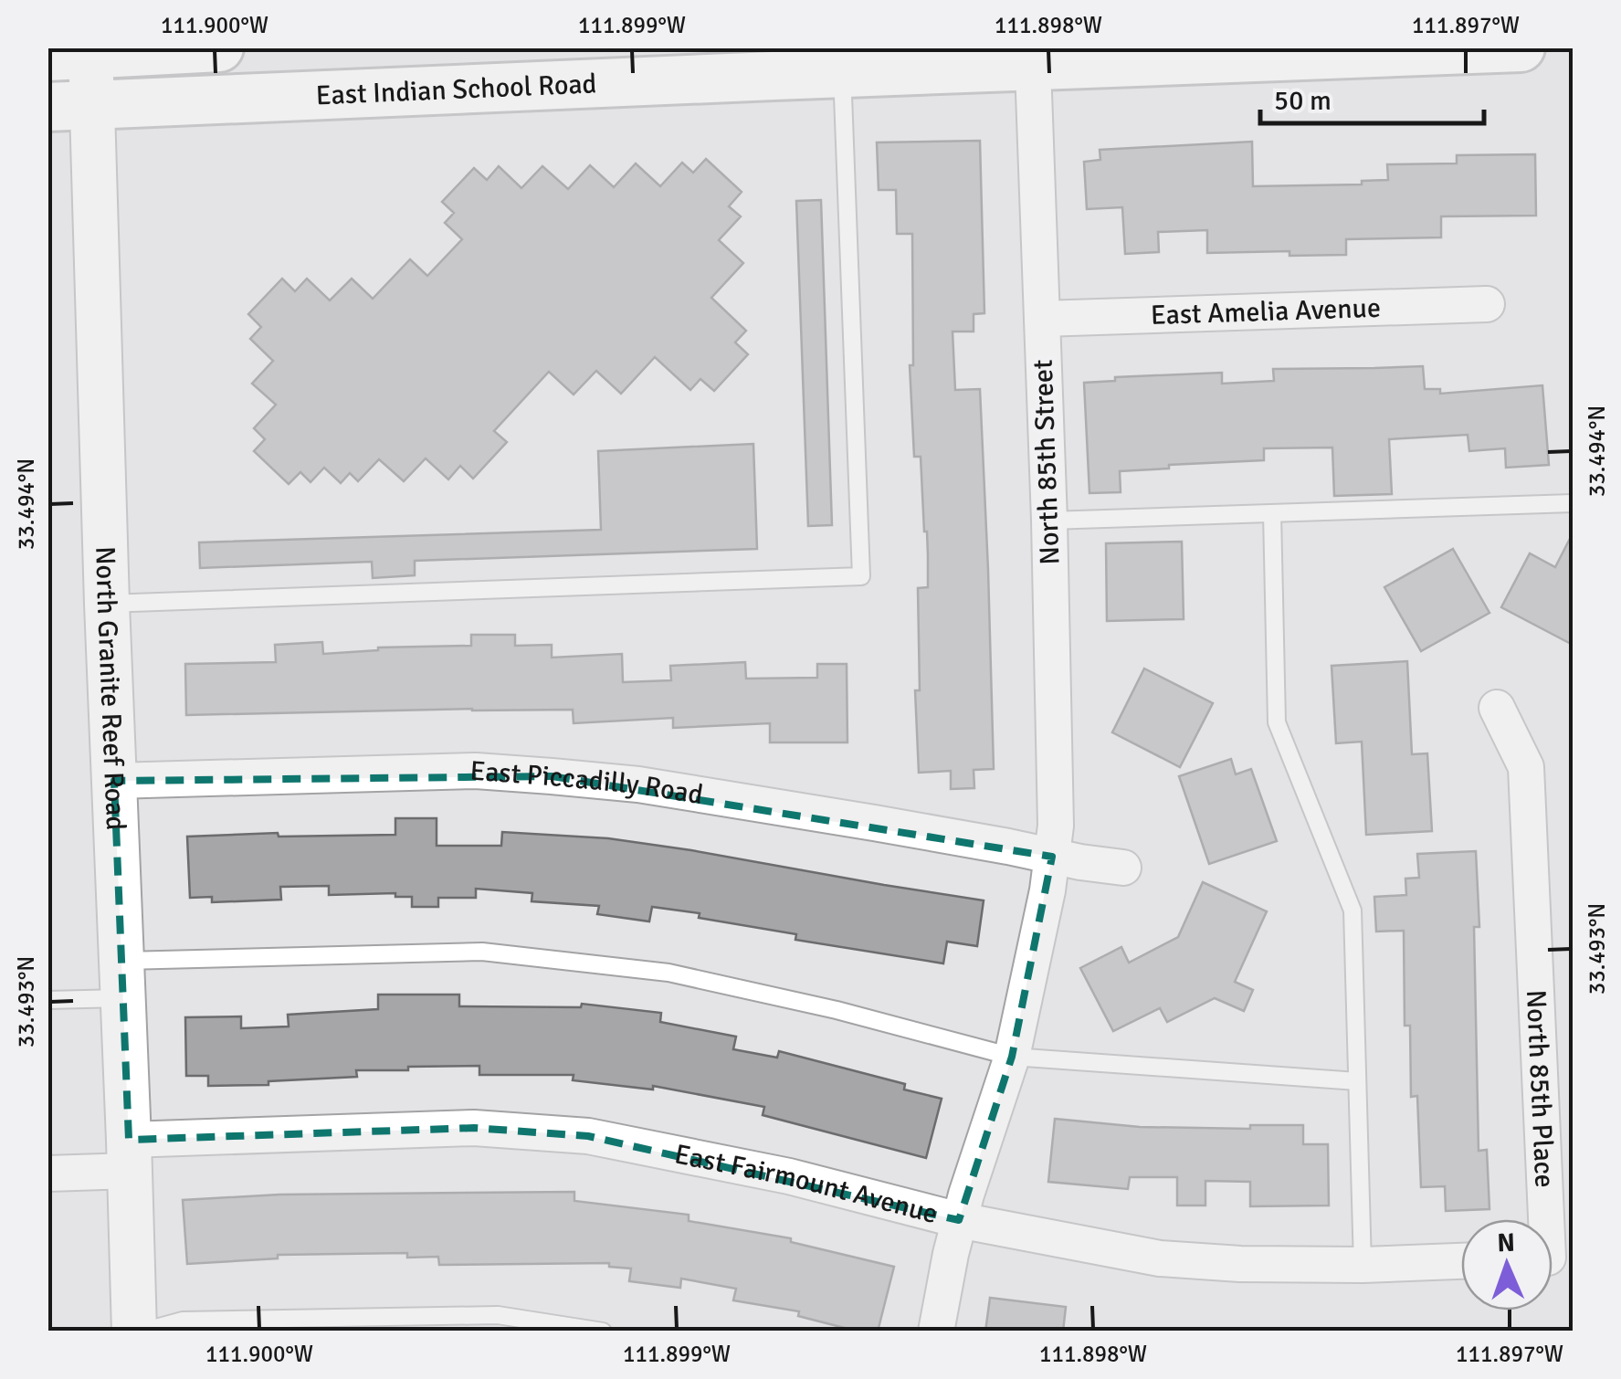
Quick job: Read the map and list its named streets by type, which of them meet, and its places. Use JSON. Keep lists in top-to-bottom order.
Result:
{
  "streets": {
    "main road": ["East Indian School Road"],
    "street": [
      "East Amelia Avenue",
      "North 85th Street",
      "North Granite Reef Road",
      "East Piccadilly Road",
      "North 85th Place",
      "East Fairmount Avenue"
    ]
  },
  "crossings": [
    ["East Indian School Road", "North 85th Street"],
    ["East Indian School Road", "North Granite Reef Road"],
    ["East Amelia Avenue", "North 85th Street"],
    ["North 85th Street", "East Piccadilly Road"],
    ["North 85th Street", "East Fairmount Avenue"],
    ["North Granite Reef Road", "East Piccadilly Road"],
    ["North Granite Reef Road", "East Fairmount Avenue"]
  ],
  "scale_bar": "50 m",
  "north": "top",
  "coordinates": [
    "111.900°W",
    "111.899°W",
    "111.898°W",
    "111.897°W",
    "33.494°N",
    "33.493°N"
  ]
}
